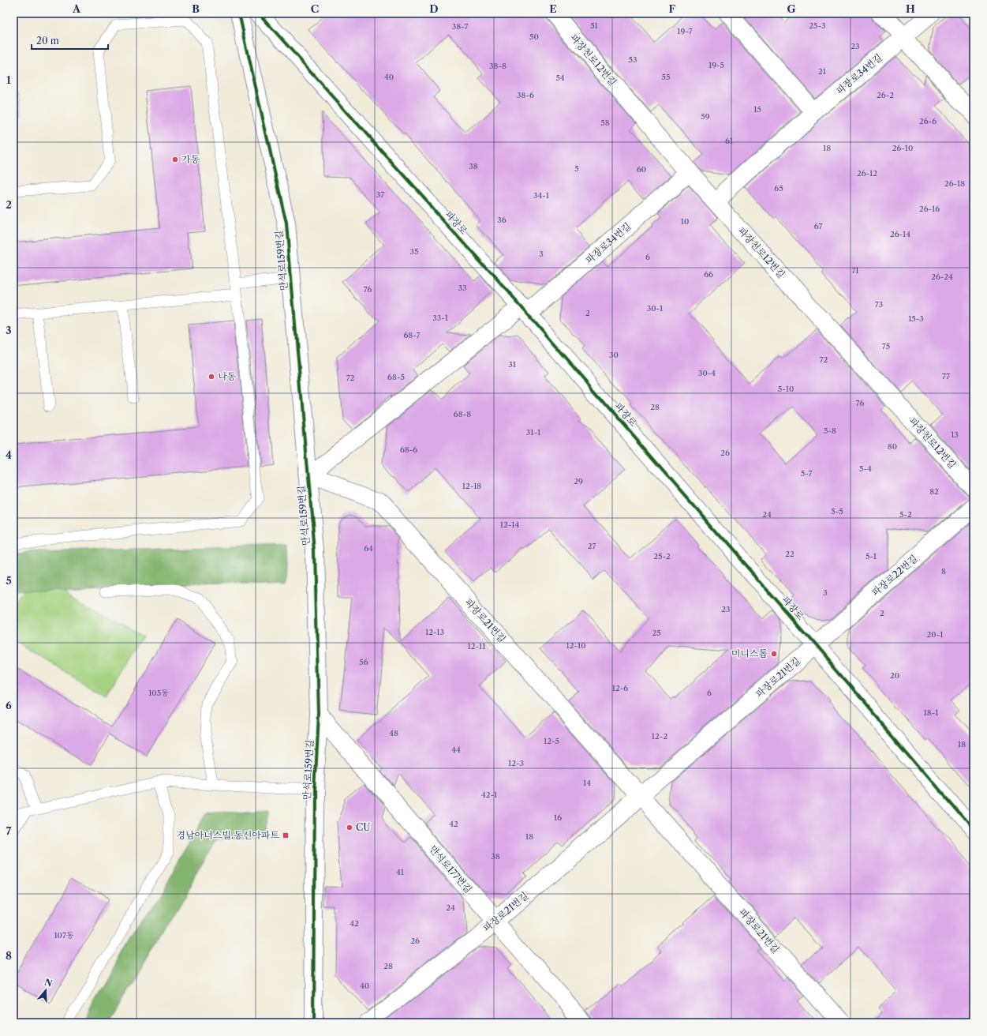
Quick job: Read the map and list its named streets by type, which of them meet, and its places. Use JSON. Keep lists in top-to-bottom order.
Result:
{
  "streets": {
    "street": [
      "파장천로12번길",
      "파장로34번길",
      "파장로",
      "만석로159번길",
      "파장로22번길",
      "파장로21번길",
      "만석로177번길"
    ]
  },
  "crossings": [
    ["파장천로12번길", "파장로34번길"],
    ["파장로34번길", "파장로"],
    ["파장로34번길", "만석로159번길"],
    ["파장로", "만석로159번길"],
    ["파장로", "파장로22번길"],
    ["파장로", "파장로21번길"],
    ["만석로159번길", "파장로21번길"],
    ["만석로159번길", "만석로177번길"],
    ["파장로22번길", "파장로21번길"],
    ["파장로21번길", "만석로177번길"]
  ],
  "places": {
    "other": [
      "가동",
      "나동",
      "미니스톱",
      "CU"
    ],
    "transit": ["경남아너스빌.동신아파트"]
  },
  "house_numbers": [
    "51",
    "25-3",
    "38-7",
    "19-7",
    "50",
    "23",
    "53",
    "19-5",
    "38-8",
    "21",
    "40",
    "55",
    "54",
    "38-6",
    "26-2",
    "15",
    "59",
    "26-6",
    "58",
    "61",
    "18",
    "26-10",
    "38",
    "5",
    "60",
    "26-12",
    "26-18",
    "65",
    "37",
    "34-1",
    "26-16",
    "36",
    "10",
    "67",
    "26-14",
    "35",
    "3",
    "6",
    "71",
    "66",
    "26-24",
    "33",
    "76",
    "73",
    "30-1",
    "2",
    "33-1",
    "15-3",
    "68-7",
    "75",
    "30",
    "72",
    "31",
    "30-4",
    "77",
    "68-5",
    "72",
    "5-10",
    "76",
    "28",
    "68-8",
    "5-8",
    "31-1",
    "13",
    "80",
    "68-6",
    "26",
    "5-4",
    "5-7",
    "29",
    "12-18",
    "82",
    "5-5",
    "24",
    "5-2",
    "12-14",
    "27",
    "64",
    "22",
    "25-2",
    "5-1",
    "8",
    "3",
    "23",
    "2",
    "12-13",
    "25",
    "20-1",
    "12-10",
    "12-11",
    "56",
    "20",
    "12-6",
    "105동",
    "6",
    "18-1",
    "48",
    "12-2",
    "12-5",
    "18",
    "44",
    "12-3",
    "14",
    "42-1",
    "16",
    "42",
    "18",
    "38",
    "41",
    "24",
    "42",
    "107동",
    "26",
    "28",
    "40"
  ],
  "scale_bar": "20 m",
  "north": "top",
  "grid": {
    "columns": [
      "A",
      "B",
      "C",
      "D",
      "E",
      "F",
      "G",
      "H"
    ],
    "rows": [
      "1",
      "2",
      "3",
      "4",
      "5",
      "6",
      "7",
      "8"
    ]
  }
}
